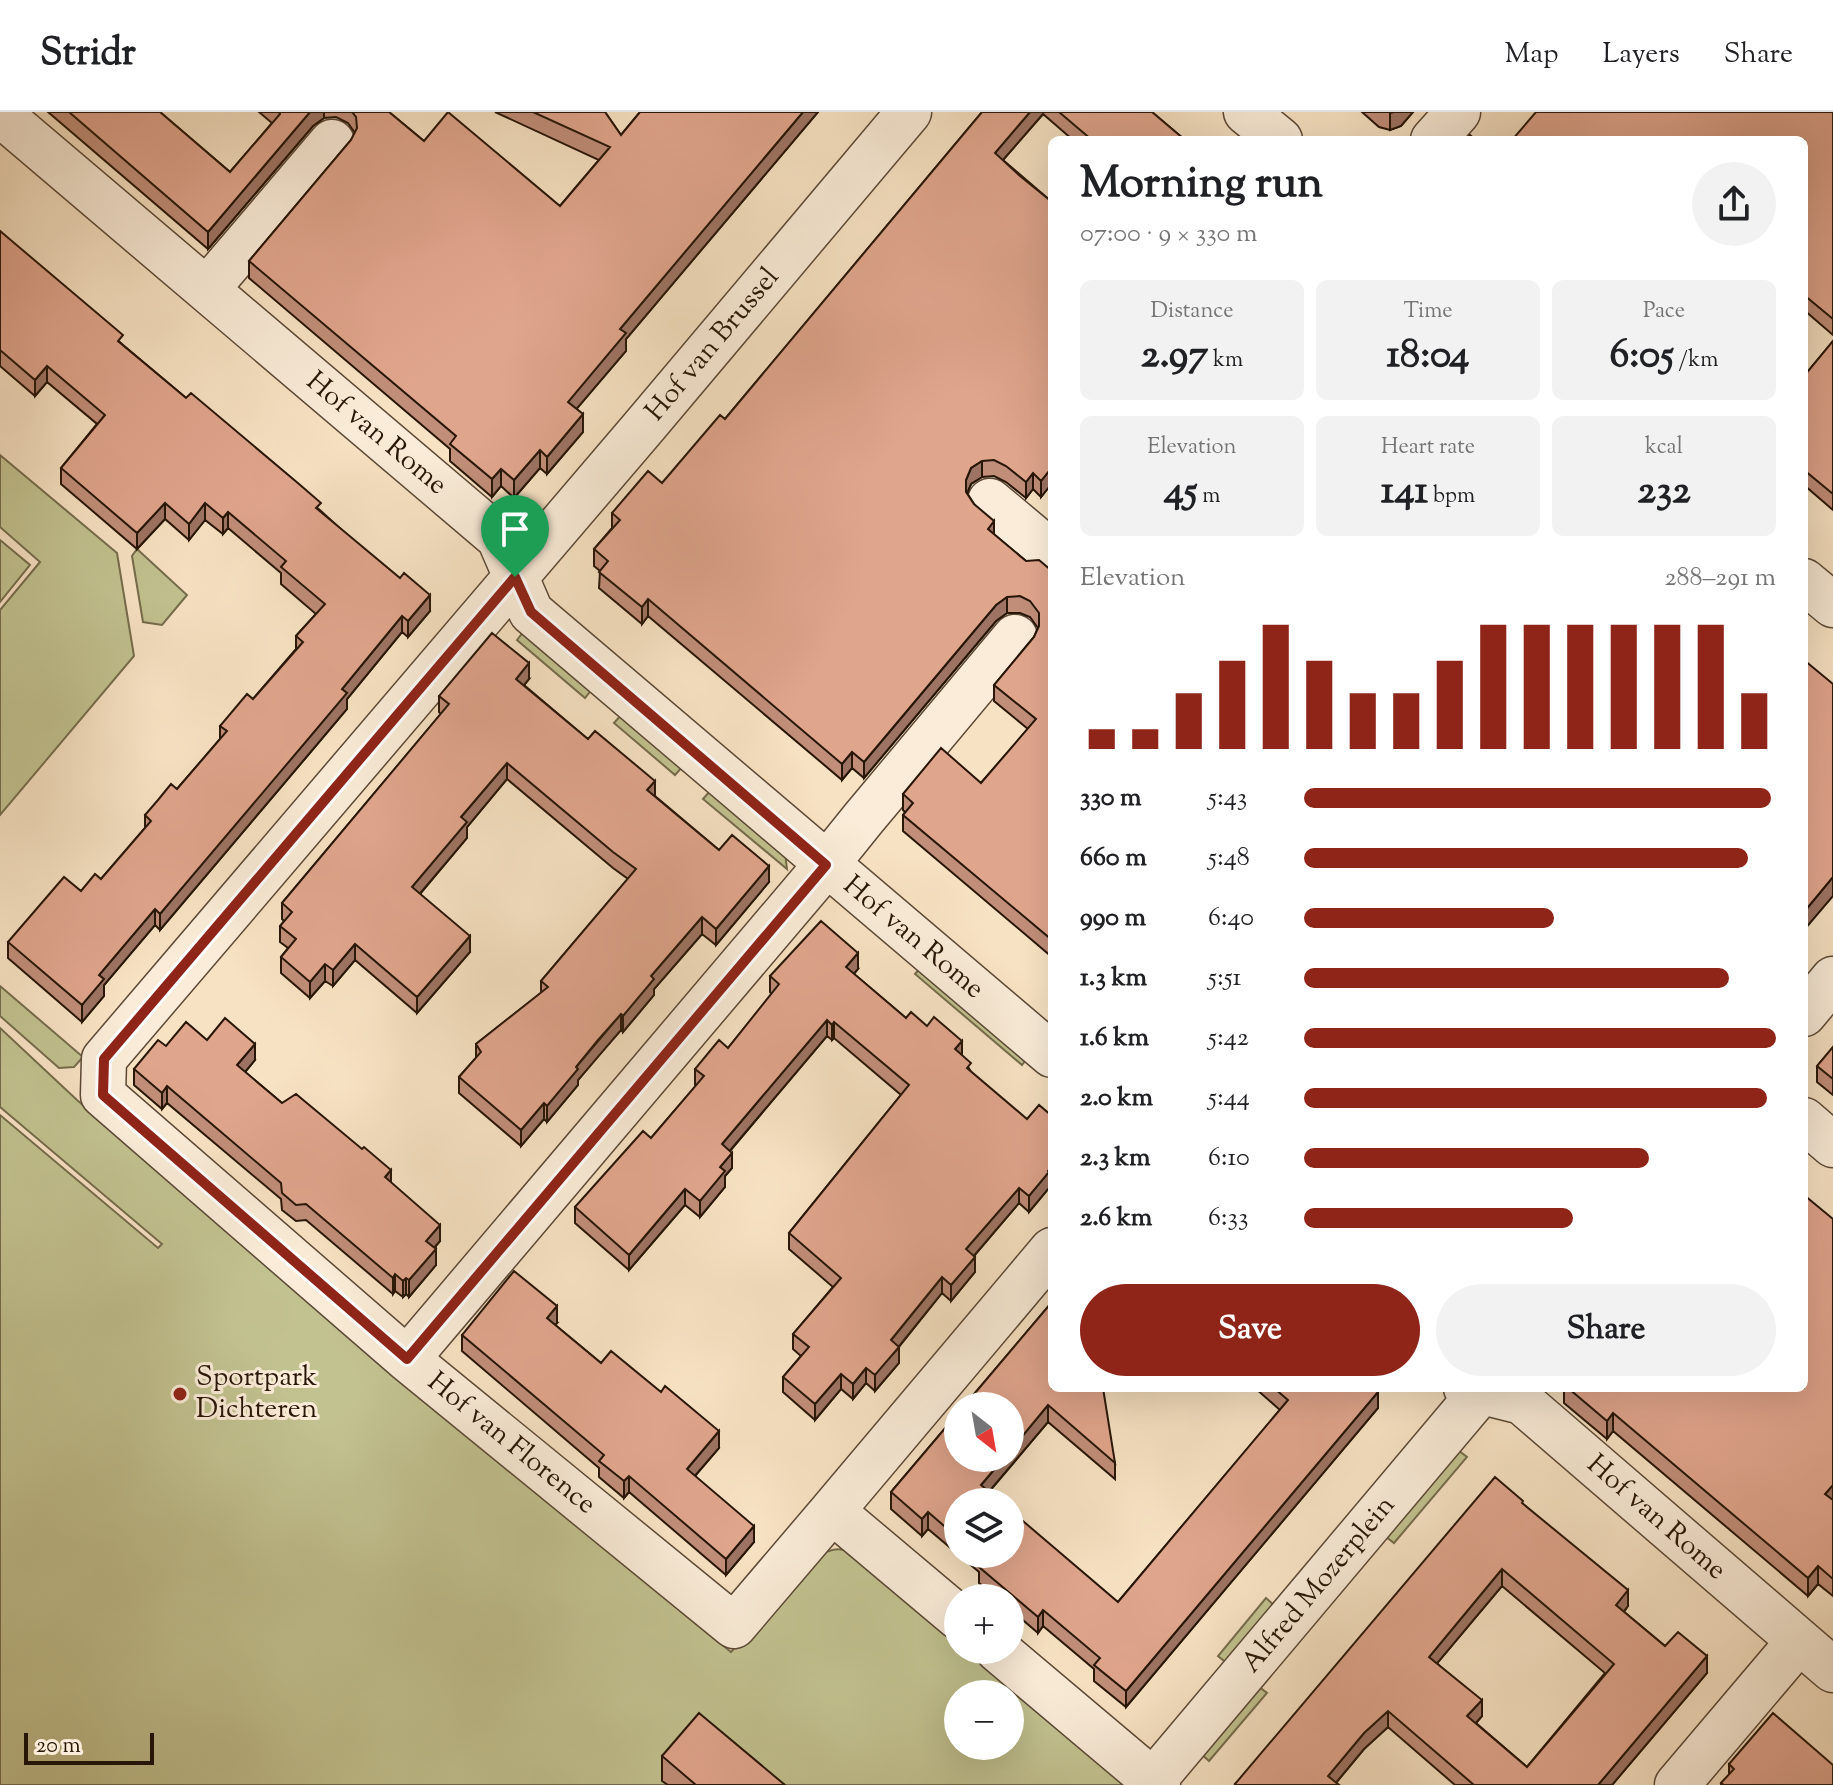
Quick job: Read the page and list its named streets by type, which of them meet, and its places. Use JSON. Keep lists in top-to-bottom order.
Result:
{
  "streets": {
    "street": [
      "Hof van Brussel",
      "Hof van Rome",
      "Hof van Florence",
      "Alfred Mozerplein"
    ]
  },
  "crossings": [
    ["Hof van Brussel", "Hof van Rome"],
    ["Hof van Brussel", "Hof van Florence"],
    ["Hof van Rome", "Hof van Florence"]
  ],
  "places": ["Sportpark Dichteren"],
  "scale_bar": "20 m",
  "north": "bottom right",
  "page": {
    "header": "Stridr",
    "nav": ["Map", "Layers", "Share"],
    "heading": ["Morning run", "07:00 · 9 × 330 m"],
    "stats": [
      ["Distance", "2.97 km"],
      ["Time", "18:04"],
      ["Pace", "6:05 /km"],
      ["Elevation", "45 m"],
      ["Heart rate", "141 bpm"],
      ["kcal", "232"]
    ],
    "chart": ["Elevation", "288–291 m"],
    "list": [
      {
        "name": "330 m",
        "note": "5:43"
      },
      {
        "name": "660 m",
        "note": "5:48"
      },
      {
        "name": "990 m",
        "note": "6:40"
      },
      {
        "name": "1.3 km",
        "note": "5:51"
      },
      {
        "name": "1.6 km",
        "note": "5:42"
      },
      {
        "name": "2.0 km",
        "note": "5:44"
      },
      {
        "name": "2.3 km",
        "note": "6:10"
      },
      {
        "name": "2.6 km",
        "note": "6:33"
      }
    ],
    "buttons": ["Save", "Share"],
    "map_buttons": ["+", "−"],
    "scale": "20 m"
  }
}
